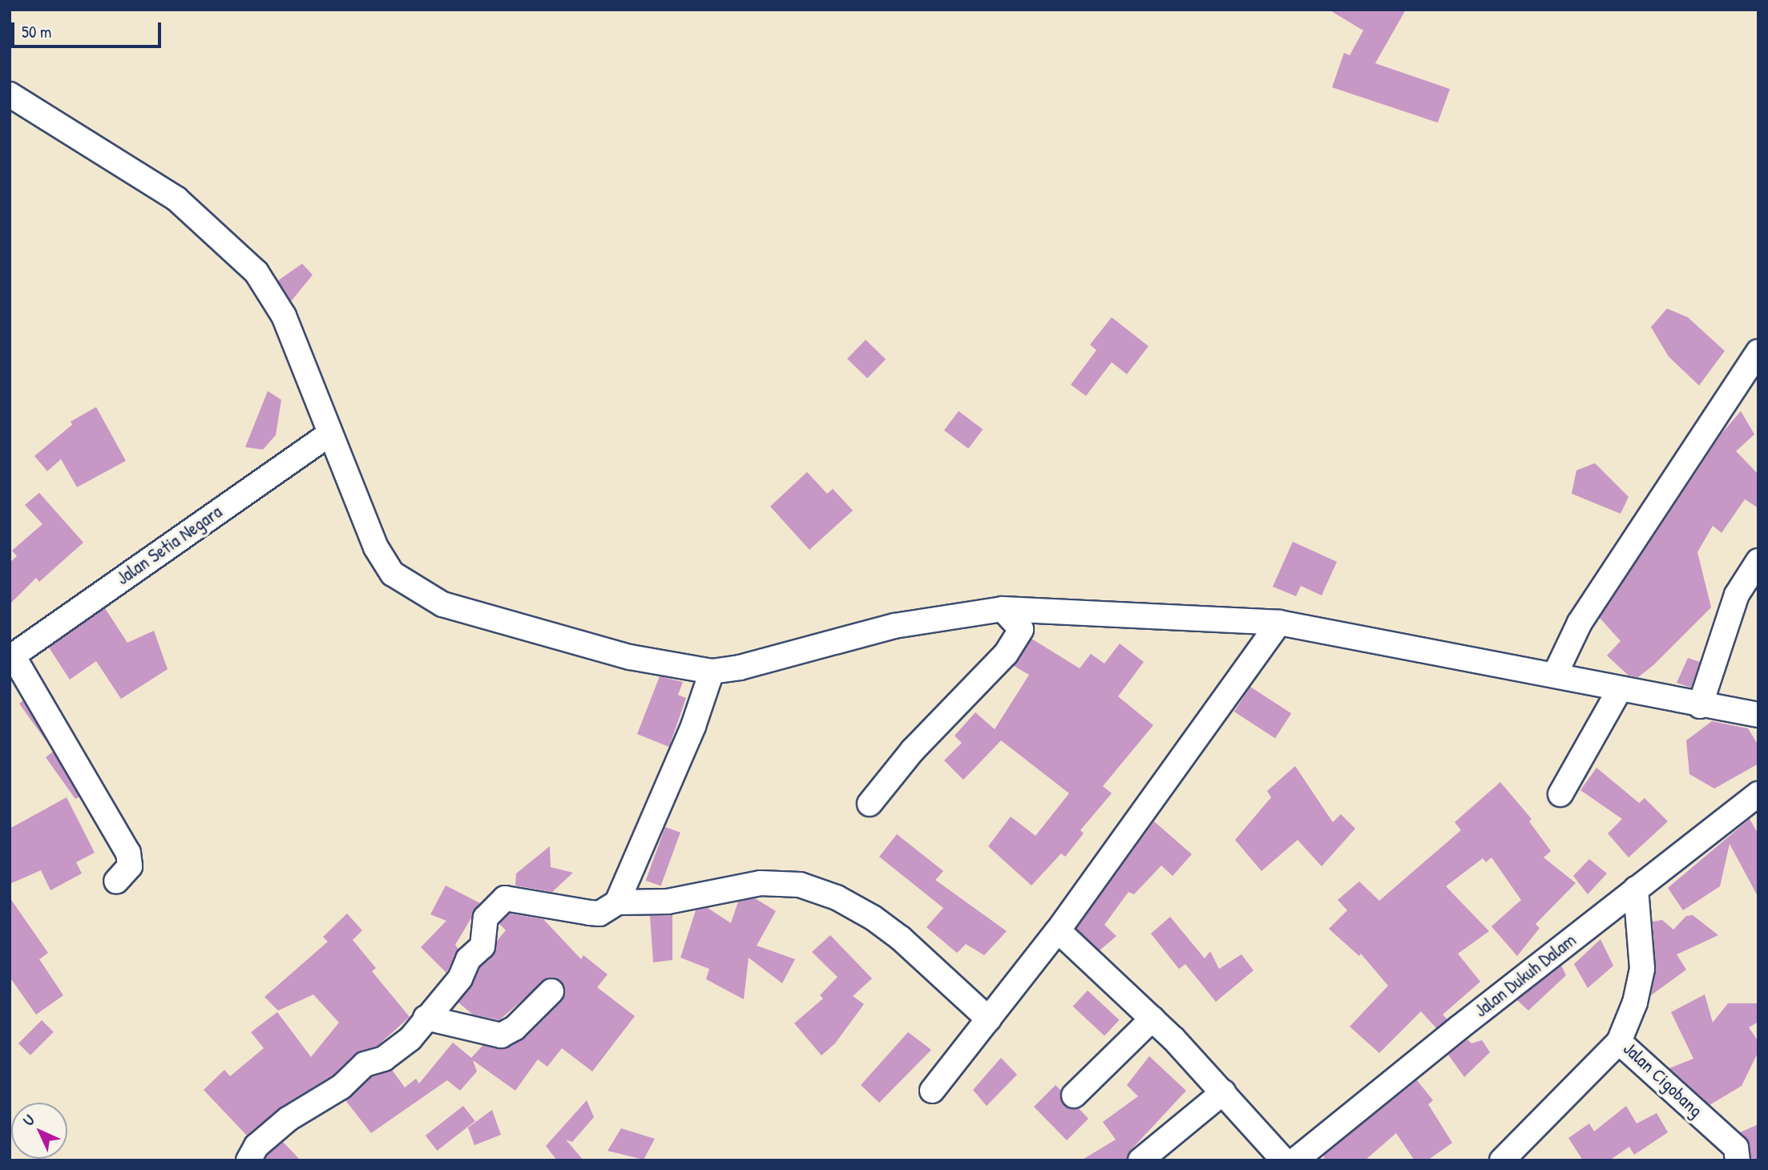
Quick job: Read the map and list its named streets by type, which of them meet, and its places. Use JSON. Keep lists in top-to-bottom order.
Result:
{
  "streets": {
    "street": ["Jalan Setia Negara", "Jalan Dukuh Dalam", "Jalan Cigobang"]
  },
  "crossings": [
    ["Jalan Dukuh Dalam", "Jalan Cigobang"]
  ],
  "scale_bar": "50 m",
  "north": "top left"
}
